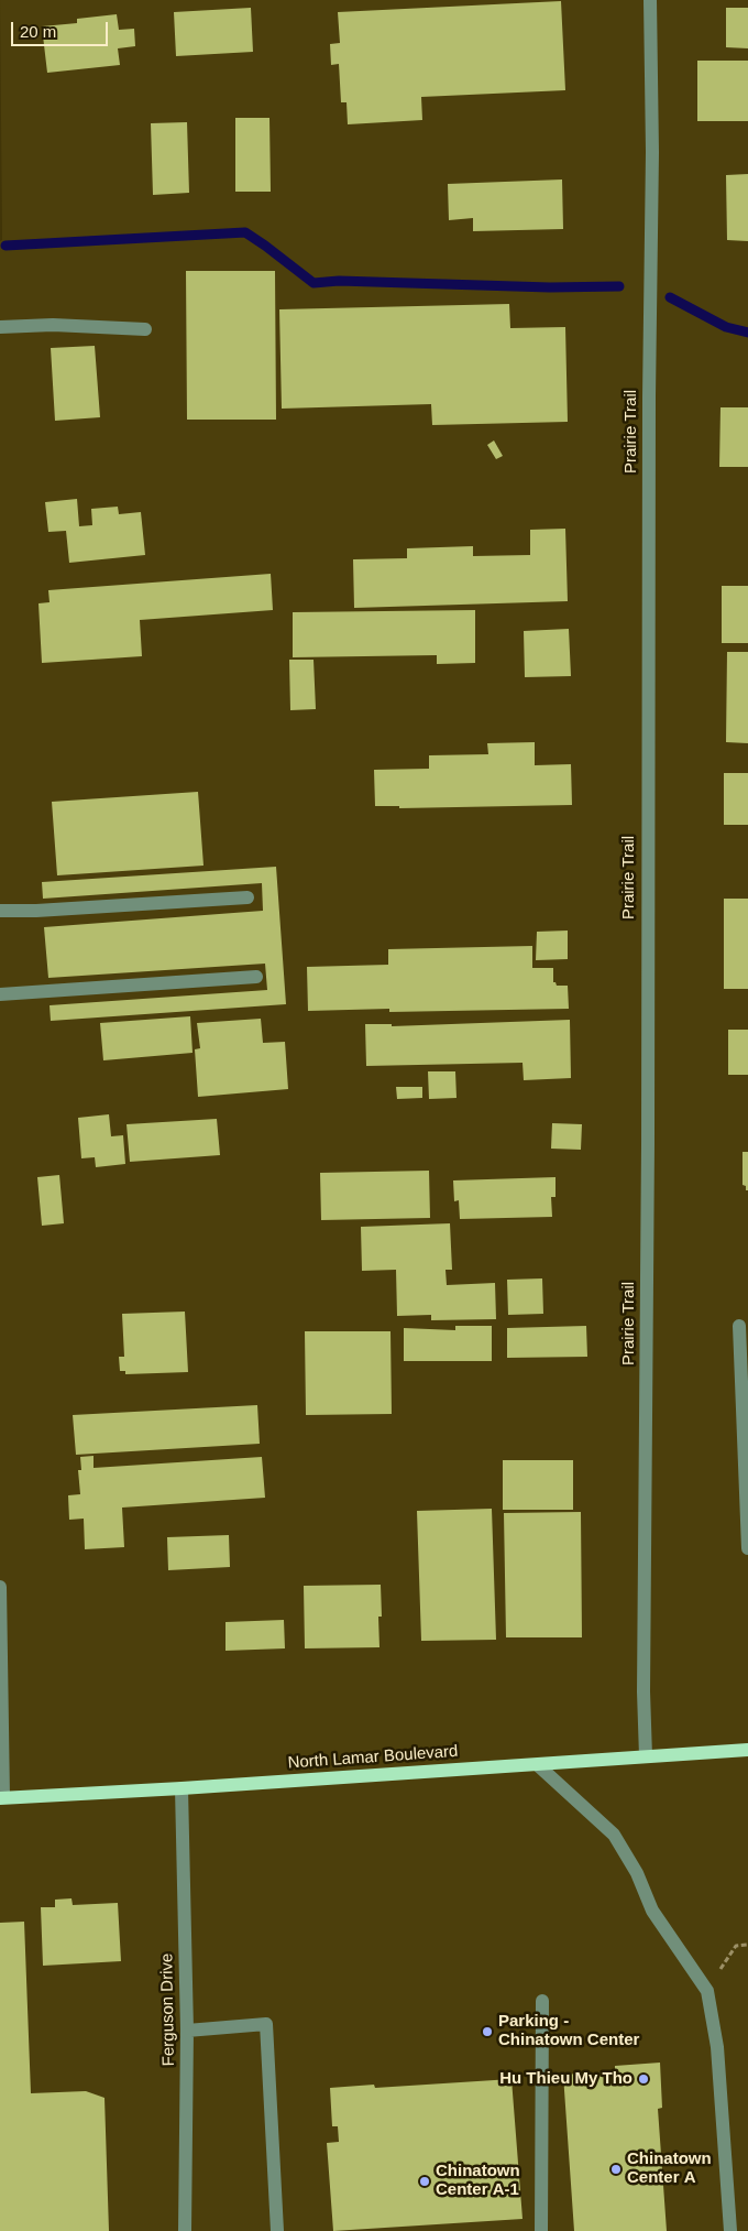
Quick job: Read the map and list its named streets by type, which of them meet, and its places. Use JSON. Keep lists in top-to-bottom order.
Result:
{
  "streets": {
    "main road": ["North Lamar Boulevard"],
    "street": ["Prairie Trail", "Ferguson Drive"]
  },
  "crossings": [
    ["Prairie Trail", "North Lamar Boulevard"],
    ["North Lamar Boulevard", "Ferguson Drive"]
  ],
  "places": [
    "Parking - Chinatown Center",
    "Hu Thieu My Tho",
    "Chinatown Center A",
    "Chinatown Center A-1"
  ],
  "scale_bar": "20 m"
}
